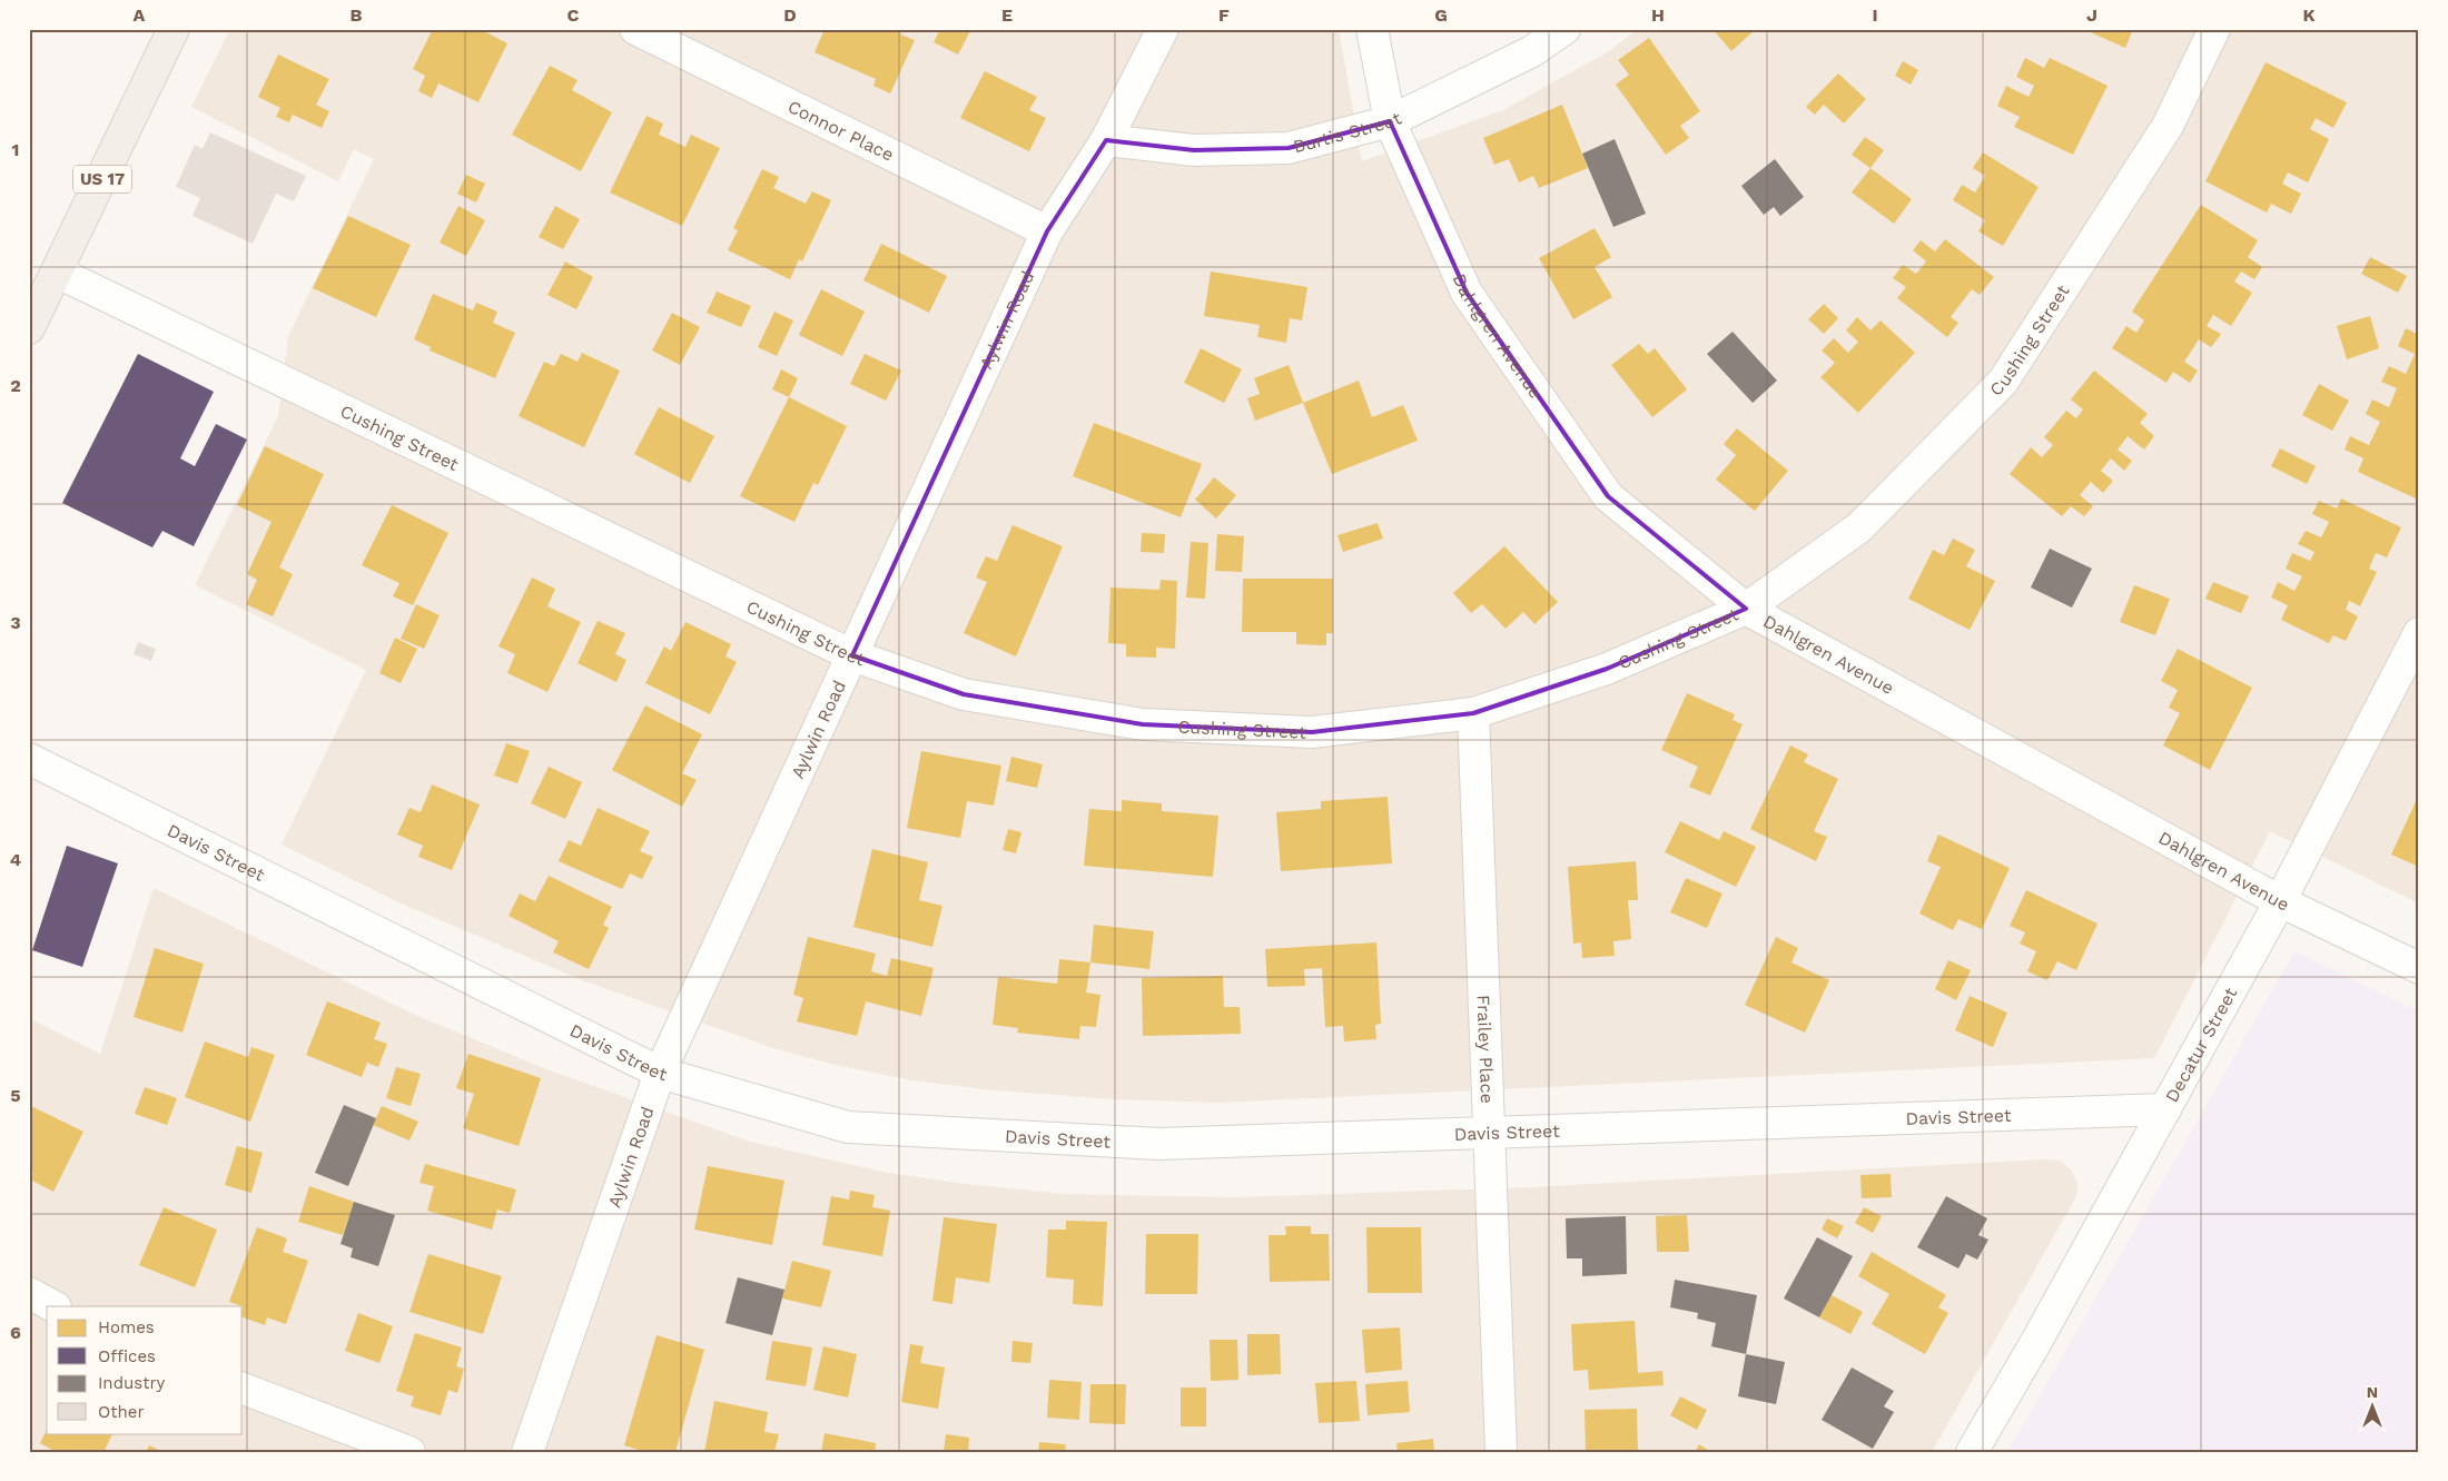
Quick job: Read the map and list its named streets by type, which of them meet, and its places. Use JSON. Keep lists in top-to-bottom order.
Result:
{
  "streets": {
    "main road": ["US 17"],
    "street": [
      "Connor Place",
      "Burtis Street",
      "Aylwin Road",
      "Dahlgren Avenue",
      "Cushing Street",
      "Davis Street",
      "Decatur Street",
      "Frailey Place"
    ]
  },
  "crossings": [
    ["Connor Place", "Aylwin Road"],
    ["Burtis Street", "Aylwin Road"],
    ["Burtis Street", "Dahlgren Avenue"],
    ["US 17", "Cushing Street"],
    ["Aylwin Road", "Cushing Street"],
    ["Aylwin Road", "Davis Street"],
    ["Dahlgren Avenue", "Cushing Street"],
    ["Dahlgren Avenue", "Decatur Street"],
    ["Cushing Street", "Frailey Place"],
    ["Davis Street", "Decatur Street"],
    ["Davis Street", "Frailey Place"]
  ],
  "legend": [
    "Homes",
    "Offices",
    "Industry",
    "Other"
  ],
  "north": "top",
  "grid": {
    "columns": [
      "A",
      "B",
      "C",
      "D",
      "E",
      "F",
      "G",
      "H",
      "I",
      "J",
      "K"
    ],
    "rows": [
      "1",
      "2",
      "3",
      "4",
      "5",
      "6"
    ]
  }
}
